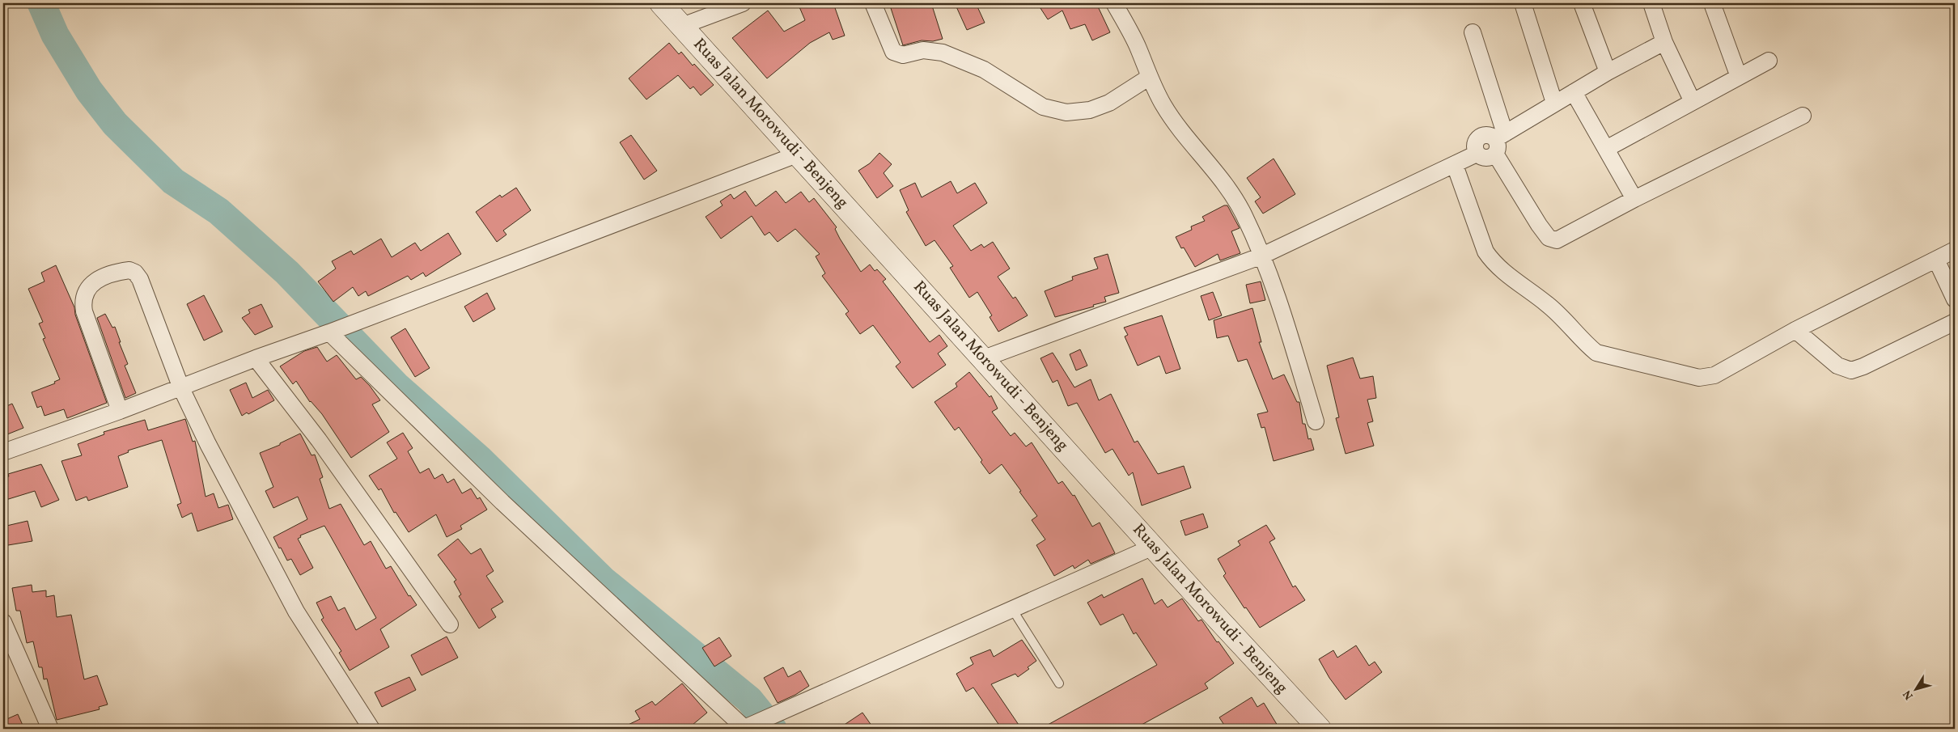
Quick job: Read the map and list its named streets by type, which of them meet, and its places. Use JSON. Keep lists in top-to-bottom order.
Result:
{
  "streets": {
    "main road": ["Ruas Jalan Morowudi - Benjeng"]
  },
  "north": "bottom left"
}
